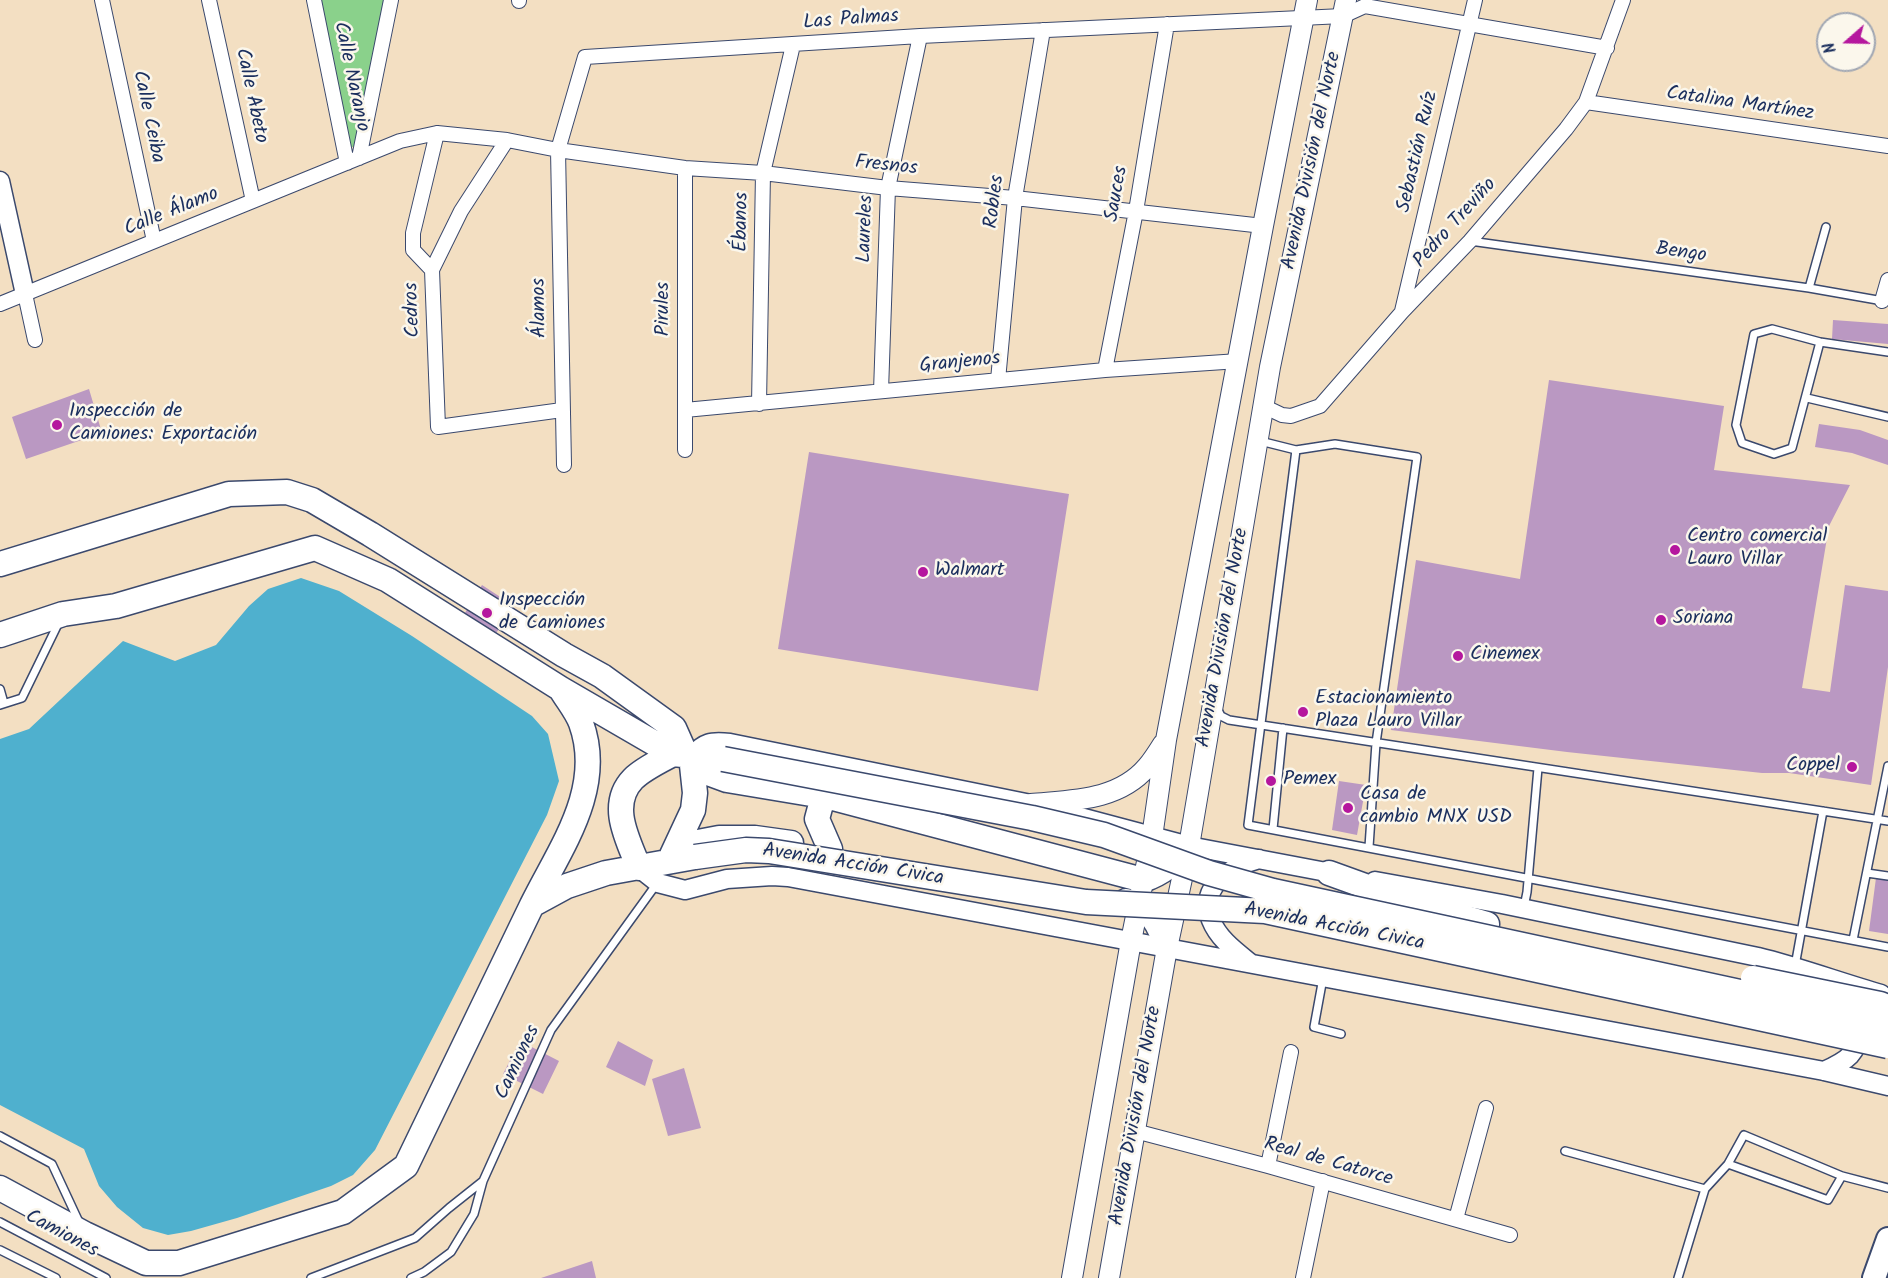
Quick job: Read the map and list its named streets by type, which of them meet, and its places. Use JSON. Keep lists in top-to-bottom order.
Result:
{
  "streets": {
    "highway": ["Avenida Acción Civica"],
    "main road": ["Avenida División del Norte"],
    "street": [
      "Las Palmas",
      "Calle Naranjo",
      "Calle Abeto",
      "Catalina Martínez",
      "Calle Ceiba",
      "Sebastián Ruíz",
      "Fresnos",
      "Sauces",
      "Robles",
      "Calle Álamo",
      "Ébanos",
      "Pedro Treviño",
      "Laureles",
      "Álamos",
      "Pirules",
      "Cedros",
      "Granjenos",
      "Real de Catorce"
    ],
    "lane": ["Bengo", "Camiones"]
  },
  "crossings": [
    ["Las Palmas", "Sebastián Ruíz"],
    ["Las Palmas", "Avenida División del Norte"],
    ["Las Palmas", "Fresnos"],
    ["Las Palmas", "Sauces"],
    ["Las Palmas", "Robles"],
    ["Las Palmas", "Ébanos"],
    ["Las Palmas", "Pedro Treviño"],
    ["Las Palmas", "Laureles"],
    ["Las Palmas", "Álamos"],
    ["Calle Naranjo", "Calle Álamo"],
    ["Calle Abeto", "Calle Álamo"],
    ["Catalina Martínez", "Pedro Treviño"],
    ["Calle Ceiba", "Calle Álamo"],
    ["Sebastián Ruíz", "Pedro Treviño"],
    ["Avenida División del Norte", "Fresnos"],
    ["Avenida División del Norte", "Pedro Treviño"],
    ["Avenida División del Norte", "Granjenos"],
    ["Avenida División del Norte", "Real de Catorce"],
    ["Fresnos", "Sauces"],
    ["Fresnos", "Robles"],
    ["Fresnos", "Calle Álamo"],
    ["Fresnos", "Ébanos"],
    ["Fresnos", "Laureles"],
    ["Fresnos", "Álamos"],
    ["Fresnos", "Pirules"],
    ["Fresnos", "Cedros"],
    ["Sauces", "Granjenos"],
    ["Robles", "Granjenos"],
    ["Ébanos", "Granjenos"],
    ["Pedro Treviño", "Bengo"],
    ["Laureles", "Granjenos"],
    ["Álamos", "Cedros"],
    ["Pirules", "Granjenos"],
    ["Avenida Acción Civica", "Camiones"]
  ],
  "places": [
    "Inspección de Camiones: Exportación",
    "Centro comercial Lauro Villar",
    "Walmart",
    "Inspección de Camiones",
    "Soriana",
    "Cinemex",
    "Estacionamiento Plaza Lauro Villar",
    "Coppel",
    "Pemex",
    "Casa de cambio MNX USD"
  ],
  "north": "left"
}
